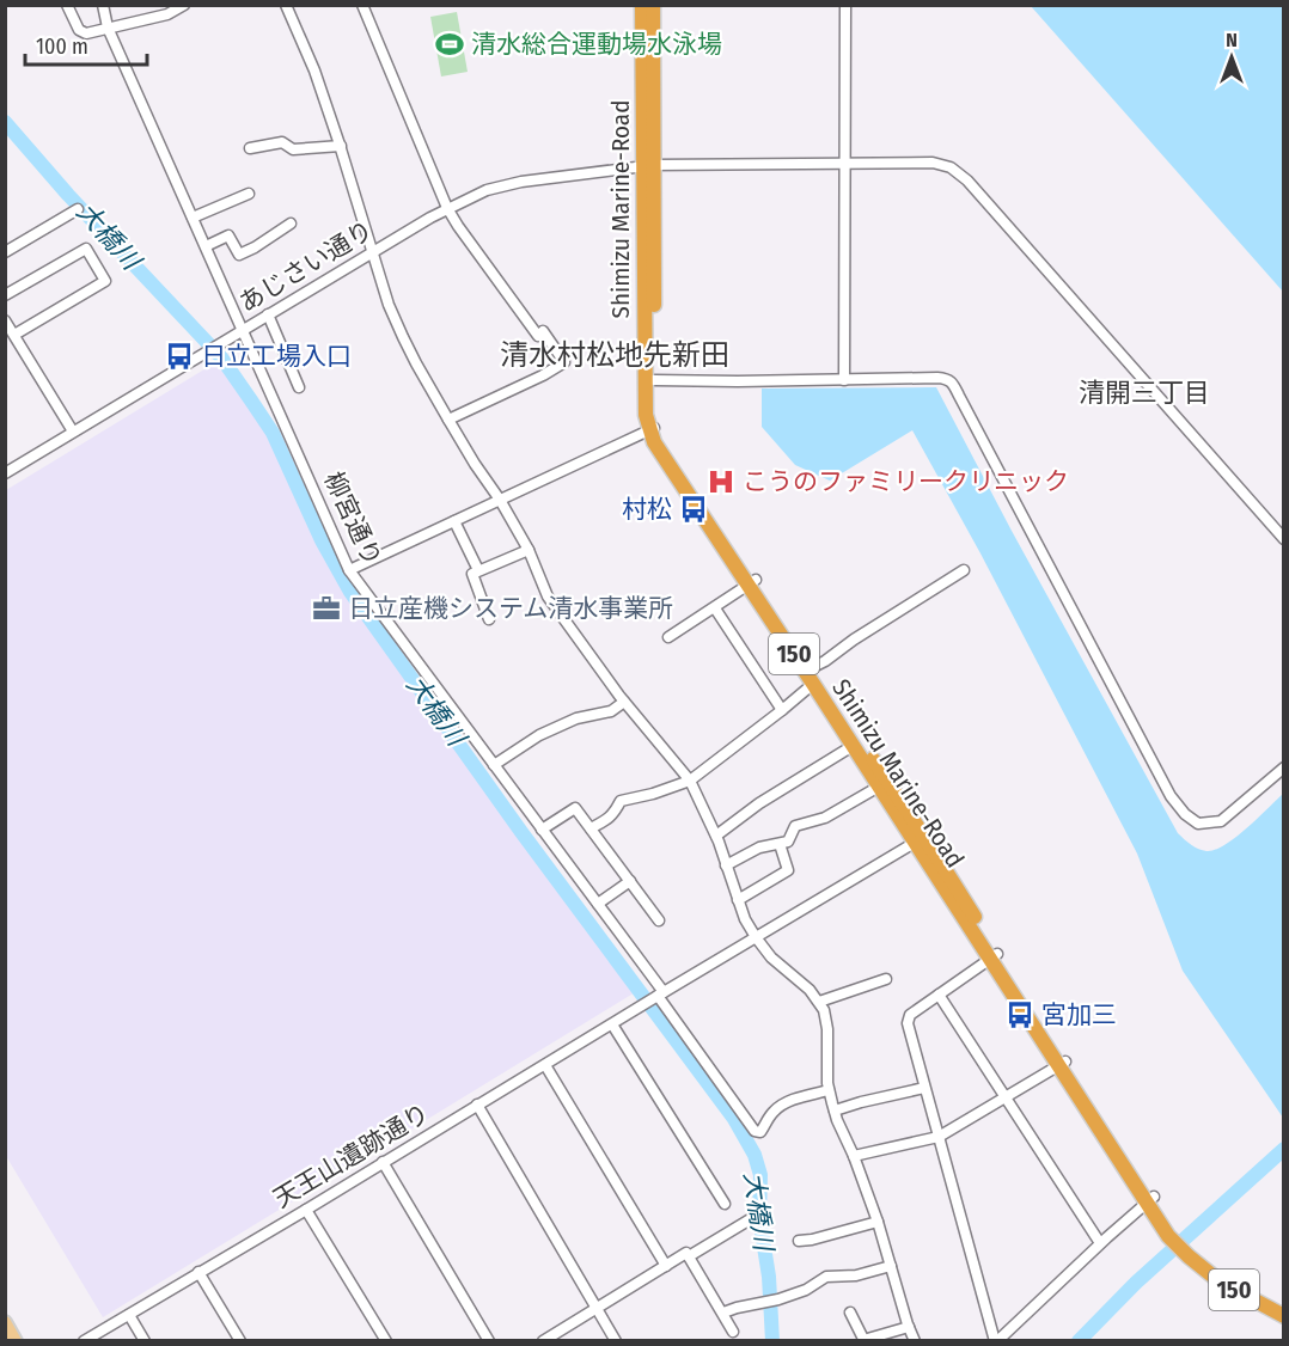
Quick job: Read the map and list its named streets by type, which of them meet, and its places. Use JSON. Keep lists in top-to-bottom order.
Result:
{
  "streets": {
    "highway": ["Shimizu Marine-Road", "150"],
    "street": ["あじさい通り", "柳宮通り", "天王山遺跡通り"]
  },
  "crossings": [
    ["Shimizu Marine-Road", "あじさい通り"],
    ["あじさい通り", "柳宮通り"],
    ["柳宮通り", "天王山遺跡通り"]
  ],
  "districts": ["清水村松地先新田", "清開三丁目"],
  "water": ["大橋川"],
  "places": {
    "sports": ["清水総合運動場水泳場"],
    "bus stop": ["日立工場入口", "村松", "宮加三"],
    "hospital": ["こうのファミリークリニック"],
    "office": ["日立産機システム清水事業所"]
  },
  "scale_bar": "100 m",
  "north": "top"
}
